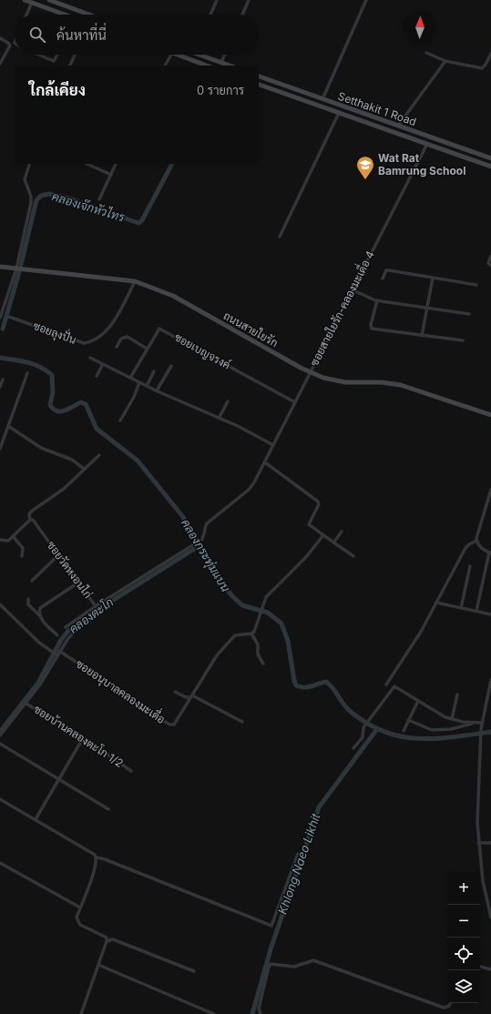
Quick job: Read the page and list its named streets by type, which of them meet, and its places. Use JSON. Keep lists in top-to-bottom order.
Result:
{
  "streets": {
    "main road": ["Setthakit 1 Road", "ถนนสายใยรัก"],
    "street": [
      "ซอยสายใยรัก-คลองมะเดื่อ 4",
      "ซอยลุงปั่น",
      "ซอยเบญจรงค์",
      "ซอยวัดหงอนไก่",
      "ซอยอนุบาลคลองมะเดื่อ",
      "ซอยบ้านคลองตะโก 1/2"
    ]
  },
  "crossings": [
    ["Setthakit 1 Road", "ซอยสายใยรัก-คลองมะเดื่อ 4"],
    ["ซอยสายใยรัก-คลองมะเดื่อ 4", "ถนนสายใยรัก"],
    ["ซอยสายใยรัก-คลองมะเดื่อ 4", "ซอยเบญจรงค์"],
    ["ซอยสายใยรัก-คลองมะเดื่อ 4", "ซอยวัดหงอนไก่"],
    ["ถนนสายใยรัก", "ซอยลุงปั่น"]
  ],
  "water": [
    "คลองเจ๊กหัวไทร",
    "คลองกระทุ่มแบน",
    "คลองตะโก",
    "Khlong Naeo Likhit"
  ],
  "places": {
    "school or university": ["Wat Rat Bamrung School"]
  },
  "north": "top",
  "page": {
    "search": "ค้นหาที่นี่",
    "heading": ["ใกล้เคียง", "0 รายการ"],
    "map_buttons": ["+", "−"]
  }
}
